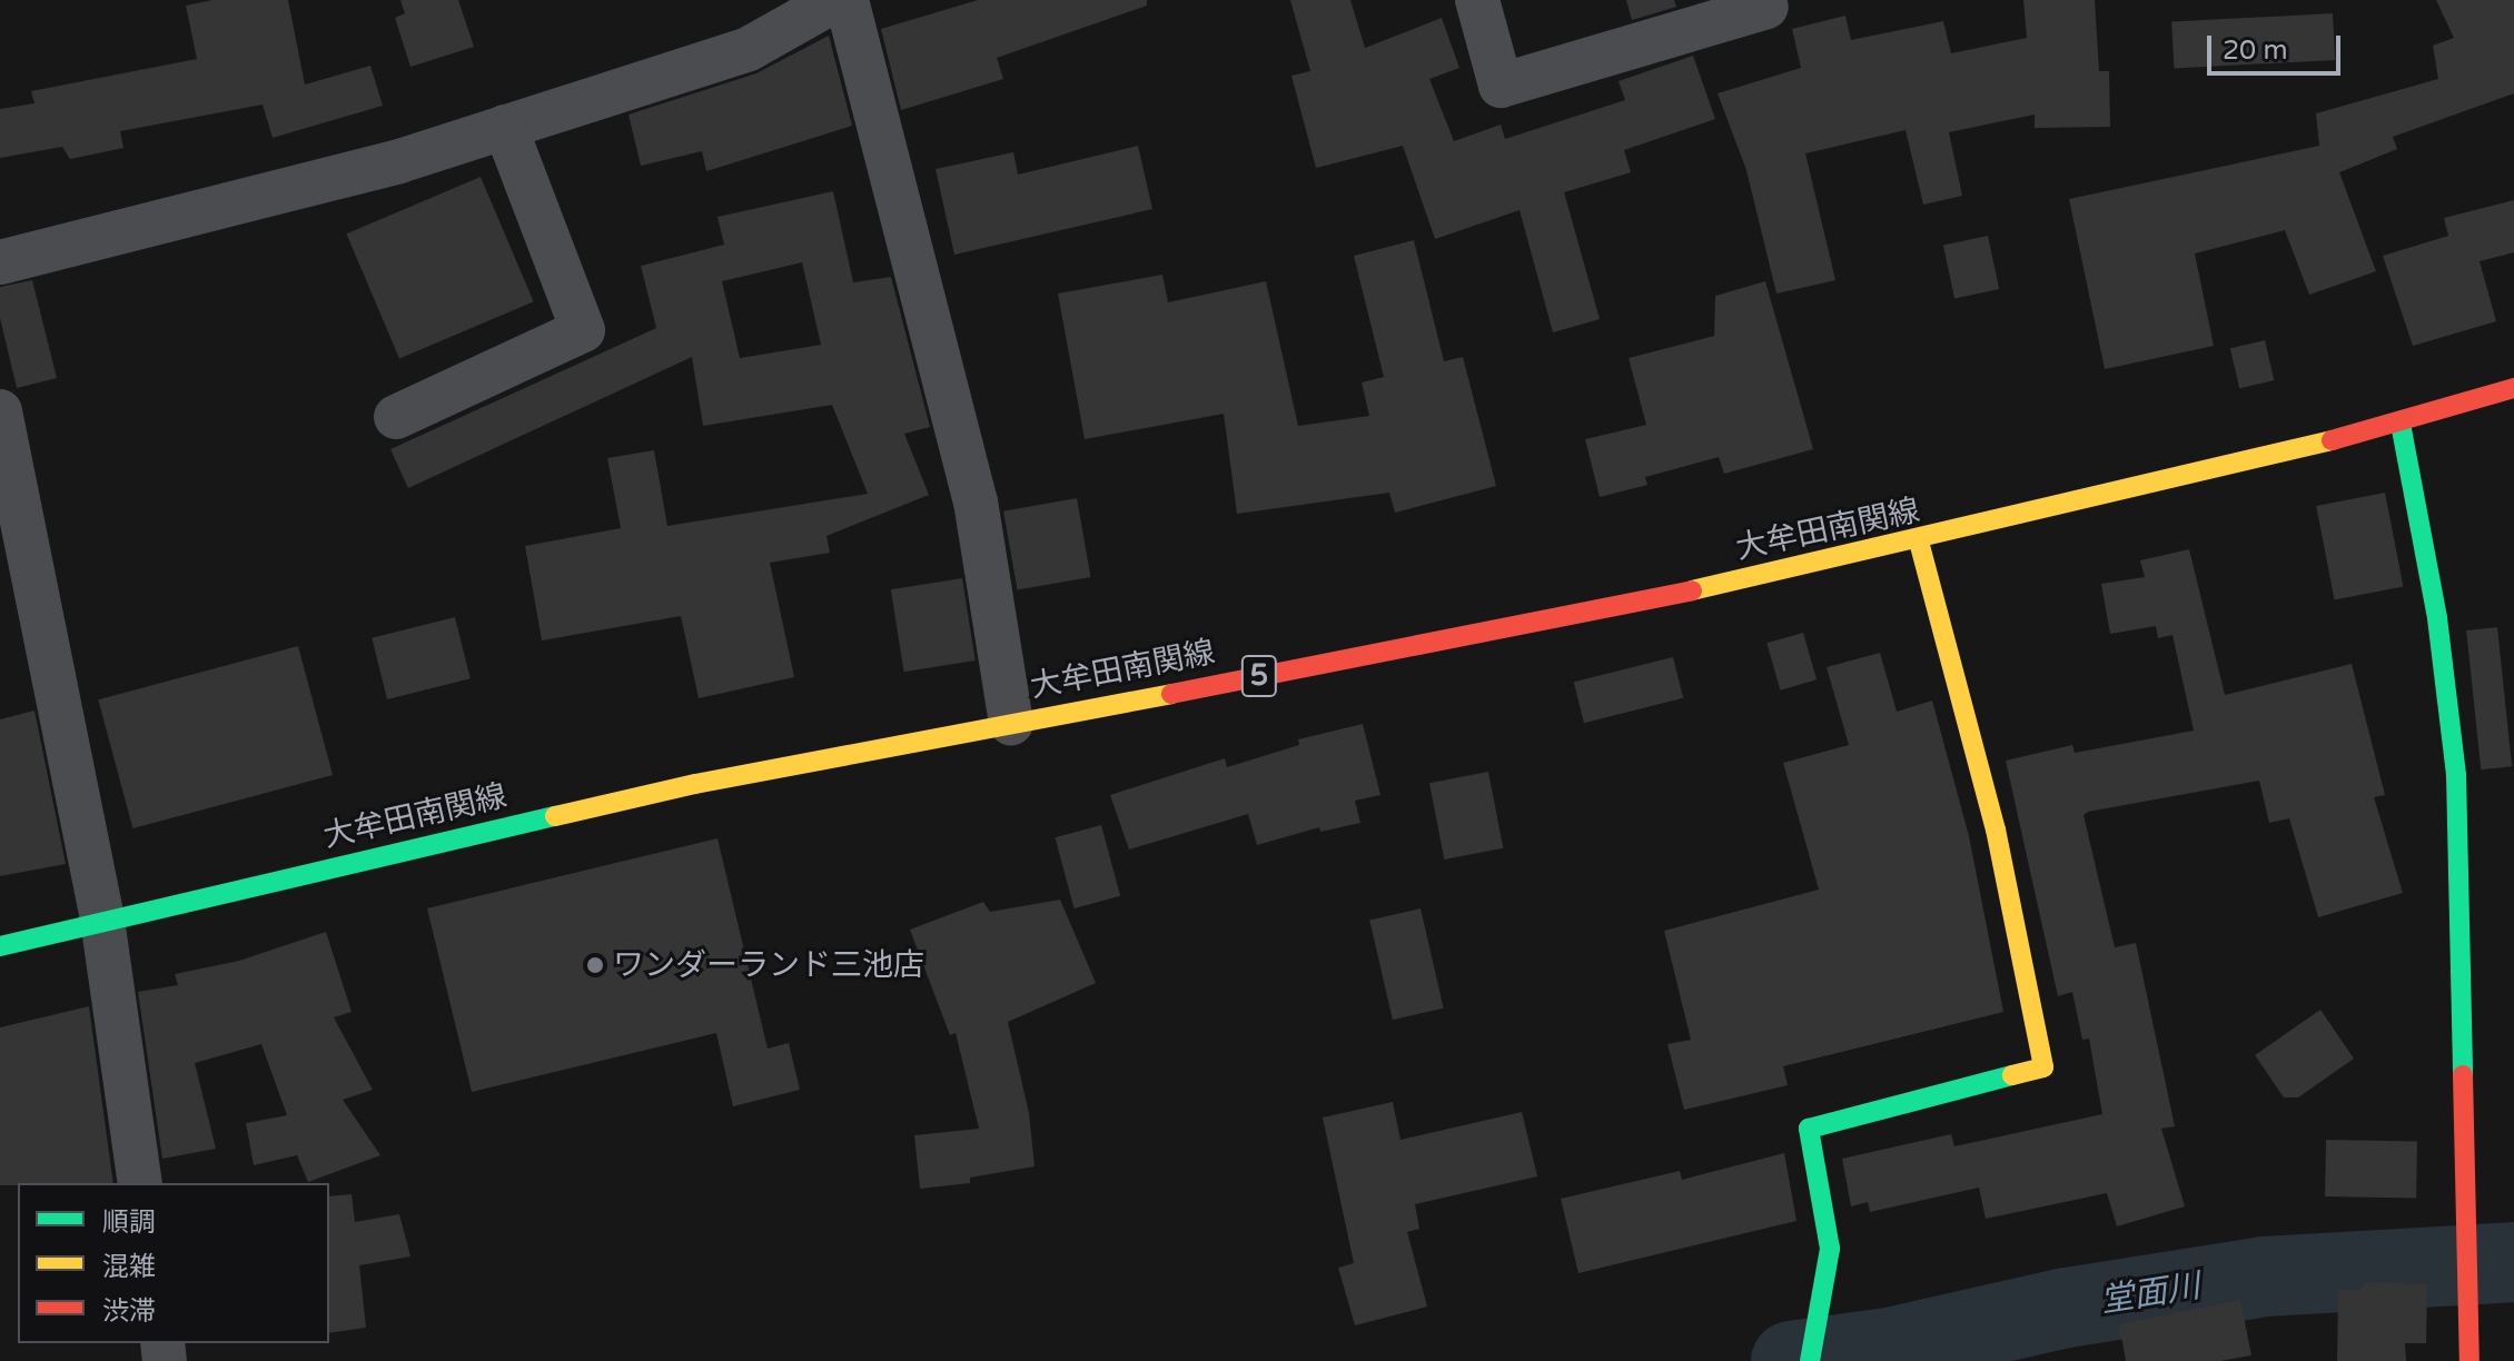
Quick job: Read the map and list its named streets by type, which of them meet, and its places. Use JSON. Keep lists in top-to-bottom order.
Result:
{
  "streets": {
    "main road": ["大牟田南関線", "5"]
  },
  "water": ["堂面川"],
  "places": ["ワンダーランド三池店"],
  "legend": ["順調", "混雑", "渋滞"],
  "scale_bar": "20 m"
}
